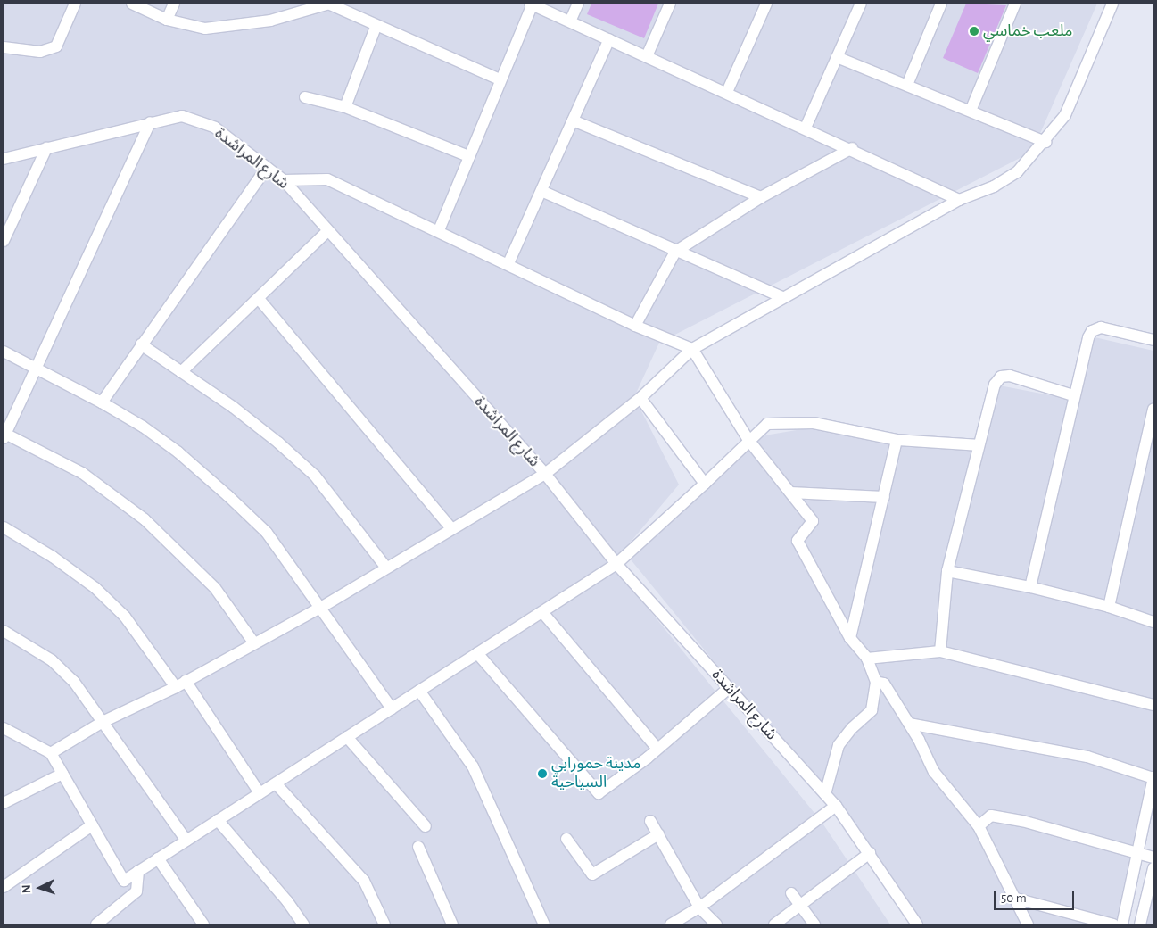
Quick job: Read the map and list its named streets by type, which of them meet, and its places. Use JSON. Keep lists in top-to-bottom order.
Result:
{
  "streets": {
    "street": ["شارع المراشدة"]
  },
  "places": ["ملعب خماسي", "مدينة حمورابي السياحية"],
  "scale_bar": "50 m",
  "north": "left"
}
